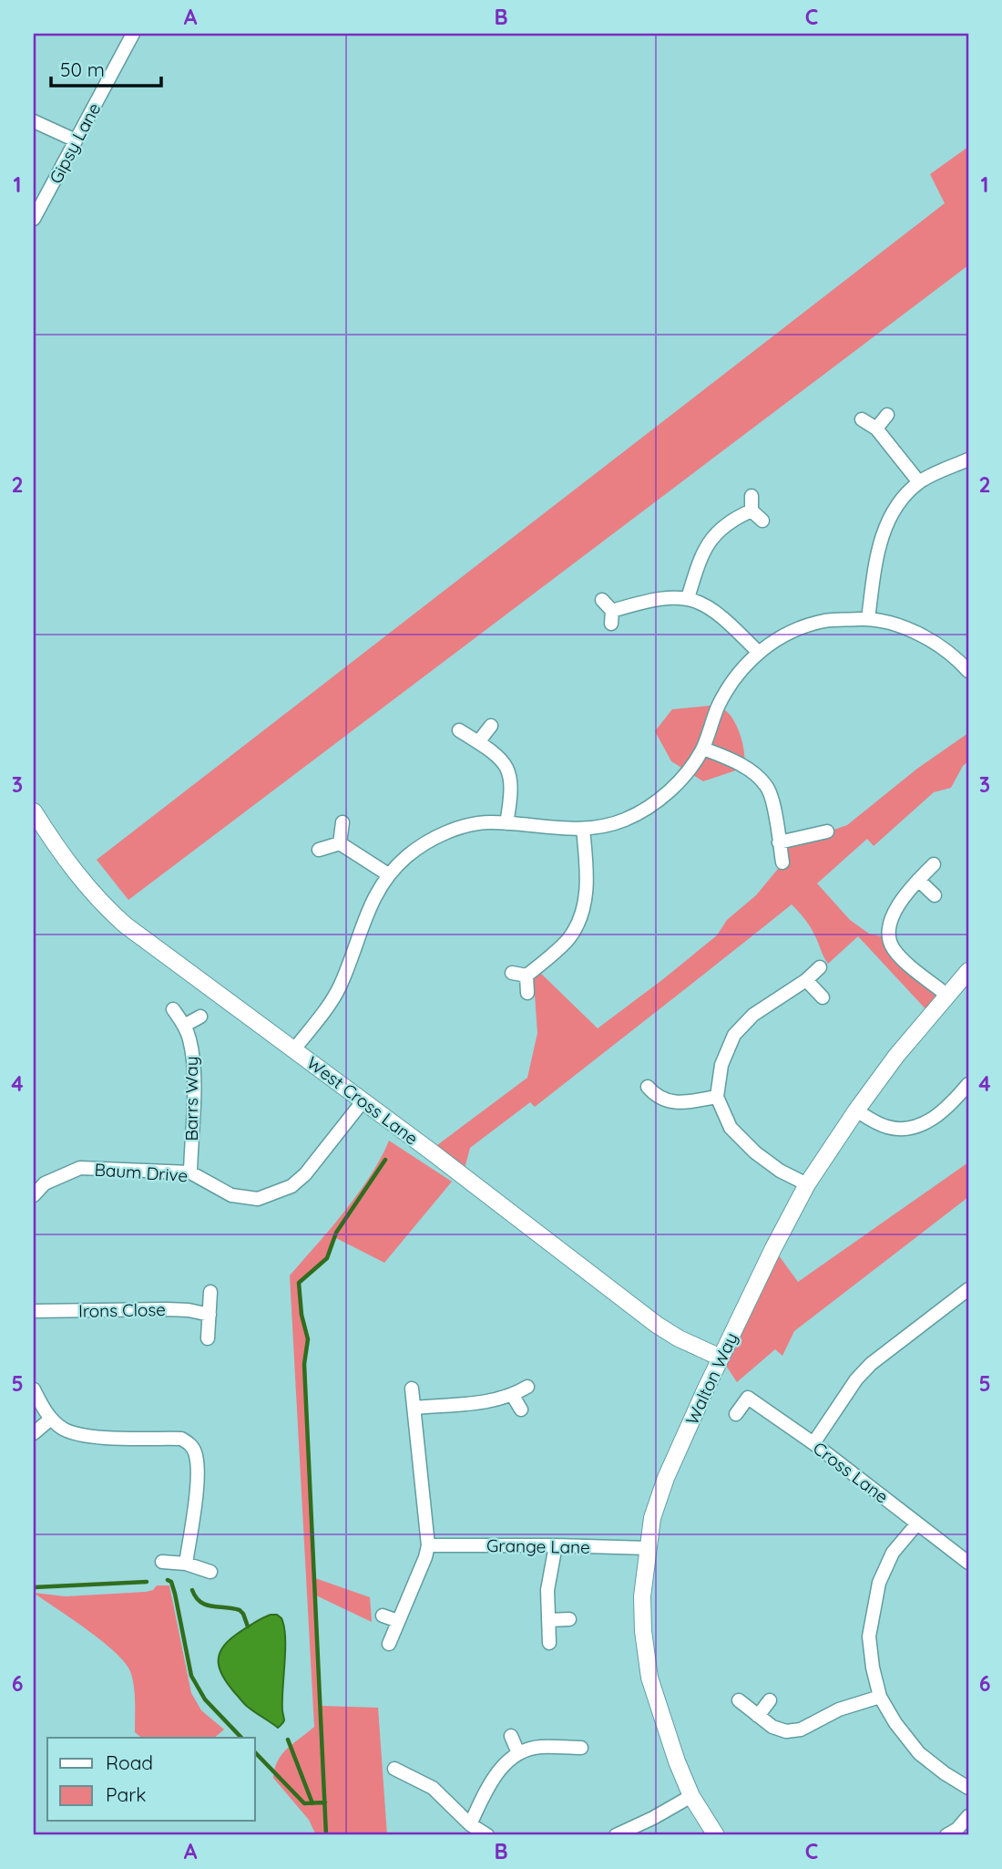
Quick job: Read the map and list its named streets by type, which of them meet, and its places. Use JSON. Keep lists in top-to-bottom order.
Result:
{
  "streets": {
    "street": [
      "Gipsy Lane",
      "Barrs Way",
      "West Cross Lane",
      "Baum Drive",
      "Irons Close",
      "Walton Way",
      "Cross Lane",
      "Grange Lane"
    ]
  },
  "crossings": [
    ["Barrs Way", "Baum Drive"],
    ["West Cross Lane", "Baum Drive"],
    ["West Cross Lane", "Walton Way"],
    ["Walton Way", "Grange Lane"]
  ],
  "legend": ["Road", "Park"],
  "scale_bar": "50 m",
  "grid": {
    "columns": ["A", "B", "C"],
    "rows": [
      "1",
      "2",
      "3",
      "4",
      "5",
      "6"
    ]
  }
}
